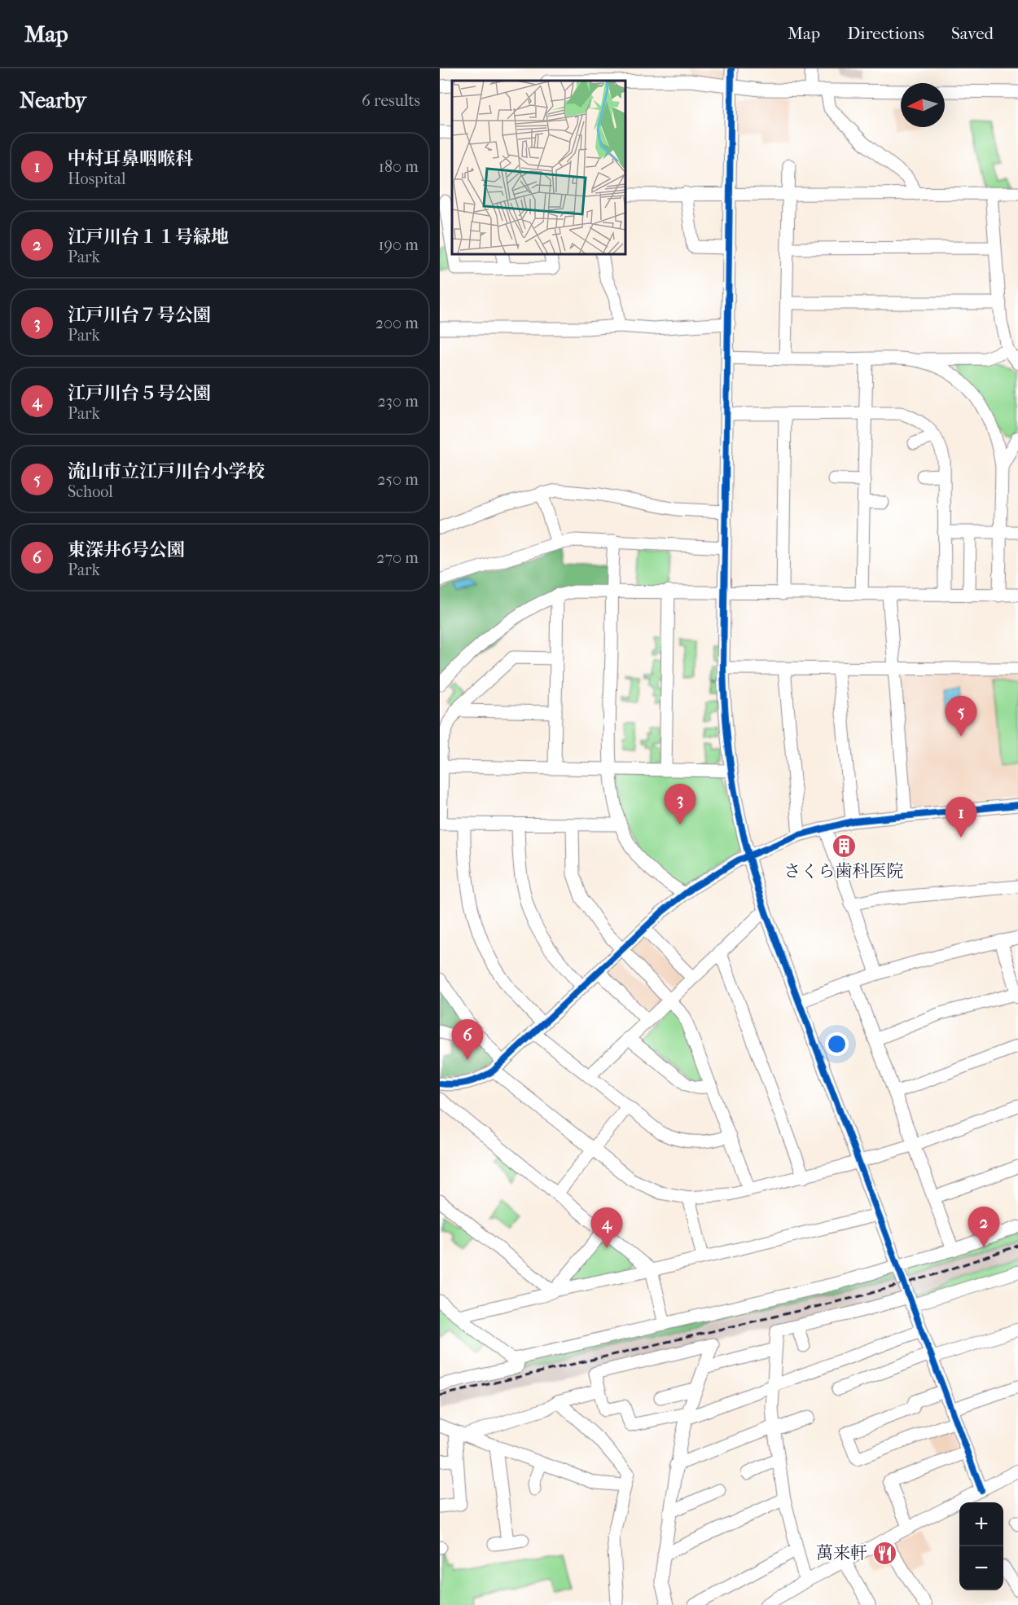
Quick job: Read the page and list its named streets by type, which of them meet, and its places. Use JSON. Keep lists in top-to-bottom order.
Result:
{
  "places": {
    "building": ["さくら歯科医院"],
    "restaurant": ["萬来軒"]
  },
  "north": "left",
  "page": {
    "header": "Map",
    "nav": ["Map", "Directions", "Saved"],
    "heading": ["Nearby", "6 results"],
    "list": [
      {
        "mark": "1",
        "name": "中村耳鼻咽喉科",
        "note": "Hospital",
        "value": "180 m"
      },
      {
        "mark": "2",
        "name": "江戸川台１１号緑地",
        "note": "Park",
        "value": "190 m"
      },
      {
        "mark": "3",
        "name": "江戸川台７号公園",
        "note": "Park",
        "value": "200 m"
      },
      {
        "mark": "4",
        "name": "江戸川台５号公園",
        "note": "Park",
        "value": "230 m"
      },
      {
        "mark": "5",
        "name": "流山市立江戸川台小学校",
        "note": "School",
        "value": "250 m"
      },
      {
        "mark": "6",
        "name": "東深井6号公園",
        "note": "Park",
        "value": "270 m"
      }
    ],
    "pins": [
      "5",
      "3",
      "1",
      "6",
      "2",
      "4"
    ],
    "map_buttons": ["+", "−"]
  }
}
